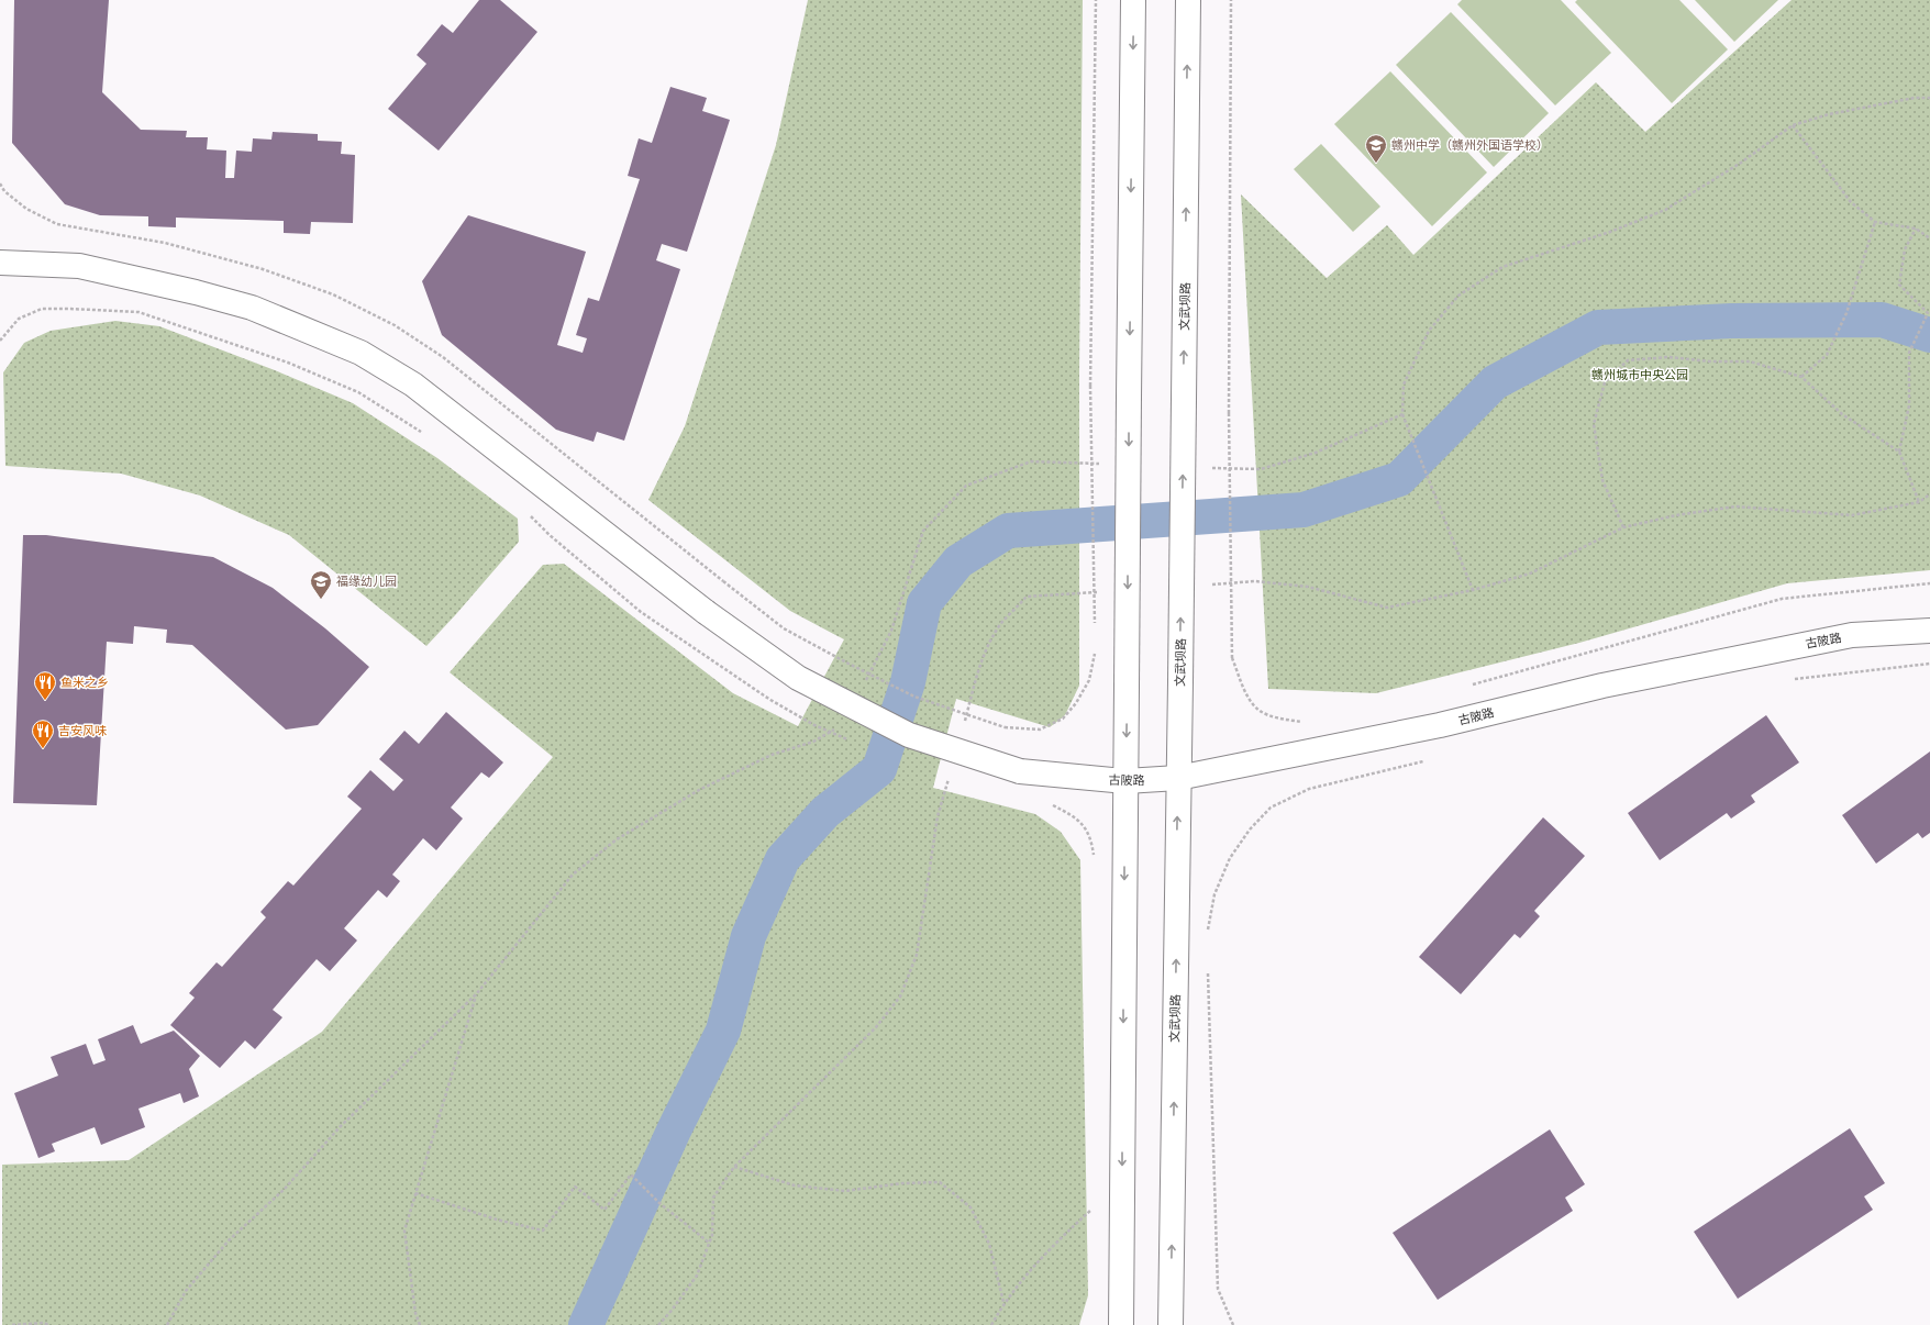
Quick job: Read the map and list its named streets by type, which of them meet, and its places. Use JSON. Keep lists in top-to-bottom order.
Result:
{
  "streets": {
    "main road": ["文武坝路", "古陂路"]
  },
  "crossings": [
    ["文武坝路", "古陂路"]
  ],
  "parks": ["赣州城市中央公园"],
  "places": {
    "school or university": ["赣州中学（赣州外国语学校）", "福缘幼儿园"],
    "restaurant": ["鱼米之乡", "吉安风味"]
  }
}
